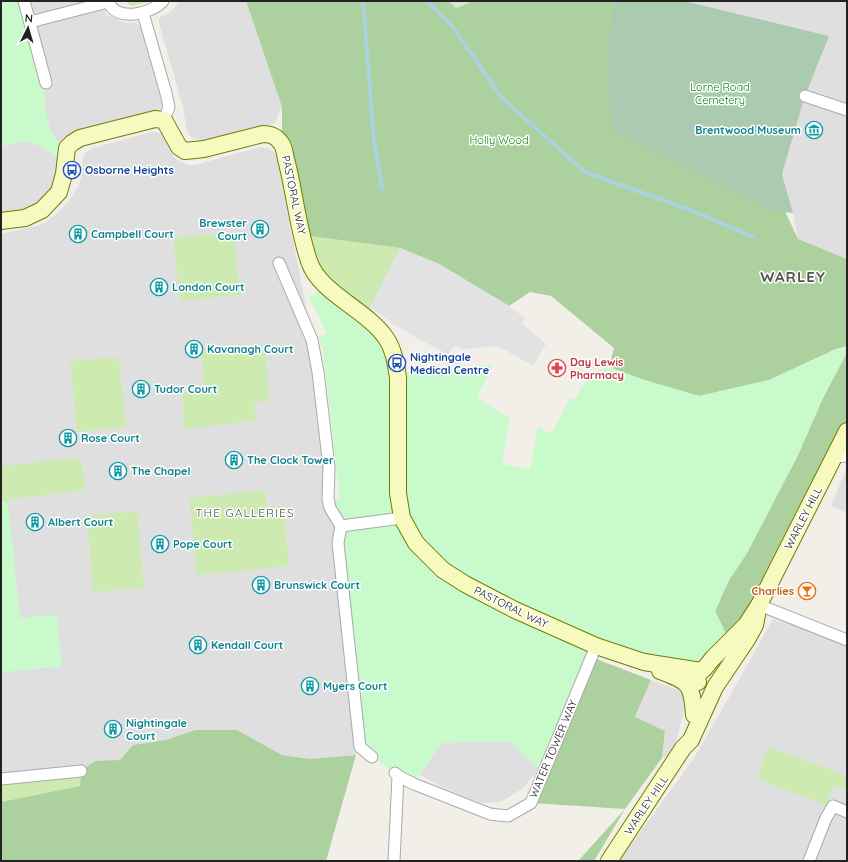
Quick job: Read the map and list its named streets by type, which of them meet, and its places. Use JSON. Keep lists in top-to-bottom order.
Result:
{
  "streets": {
    "street": ["PASTORAL WAY", "WARLEY HILL", "WATER TOWER WAY"]
  },
  "crossings": [
    ["PASTORAL WAY", "WATER TOWER WAY"]
  ],
  "districts": ["WARLEY", "THE GALLERIES"],
  "parks": ["Lorne Road Cemetery", "Holly Wood"],
  "places": {
    "museum": ["Brentwood Museum"],
    "bus stop": ["Osborne Heights", "Nightingale Medical Centre"],
    "building": [
      "Brewster Court",
      "Campbell Court",
      "London Court",
      "Kavanagh Court",
      "Tudor Court",
      "Rose Court",
      "The Clock Tower",
      "The Chapel",
      "Albert Court",
      "Pope Court",
      "Brunswick Court",
      "Kendall Court",
      "Myers Court",
      "Nightingale Court"
    ],
    "pharmacy": ["Day Lewis Pharmacy"],
    "bar": ["Charlies"]
  },
  "north": "top"
}
